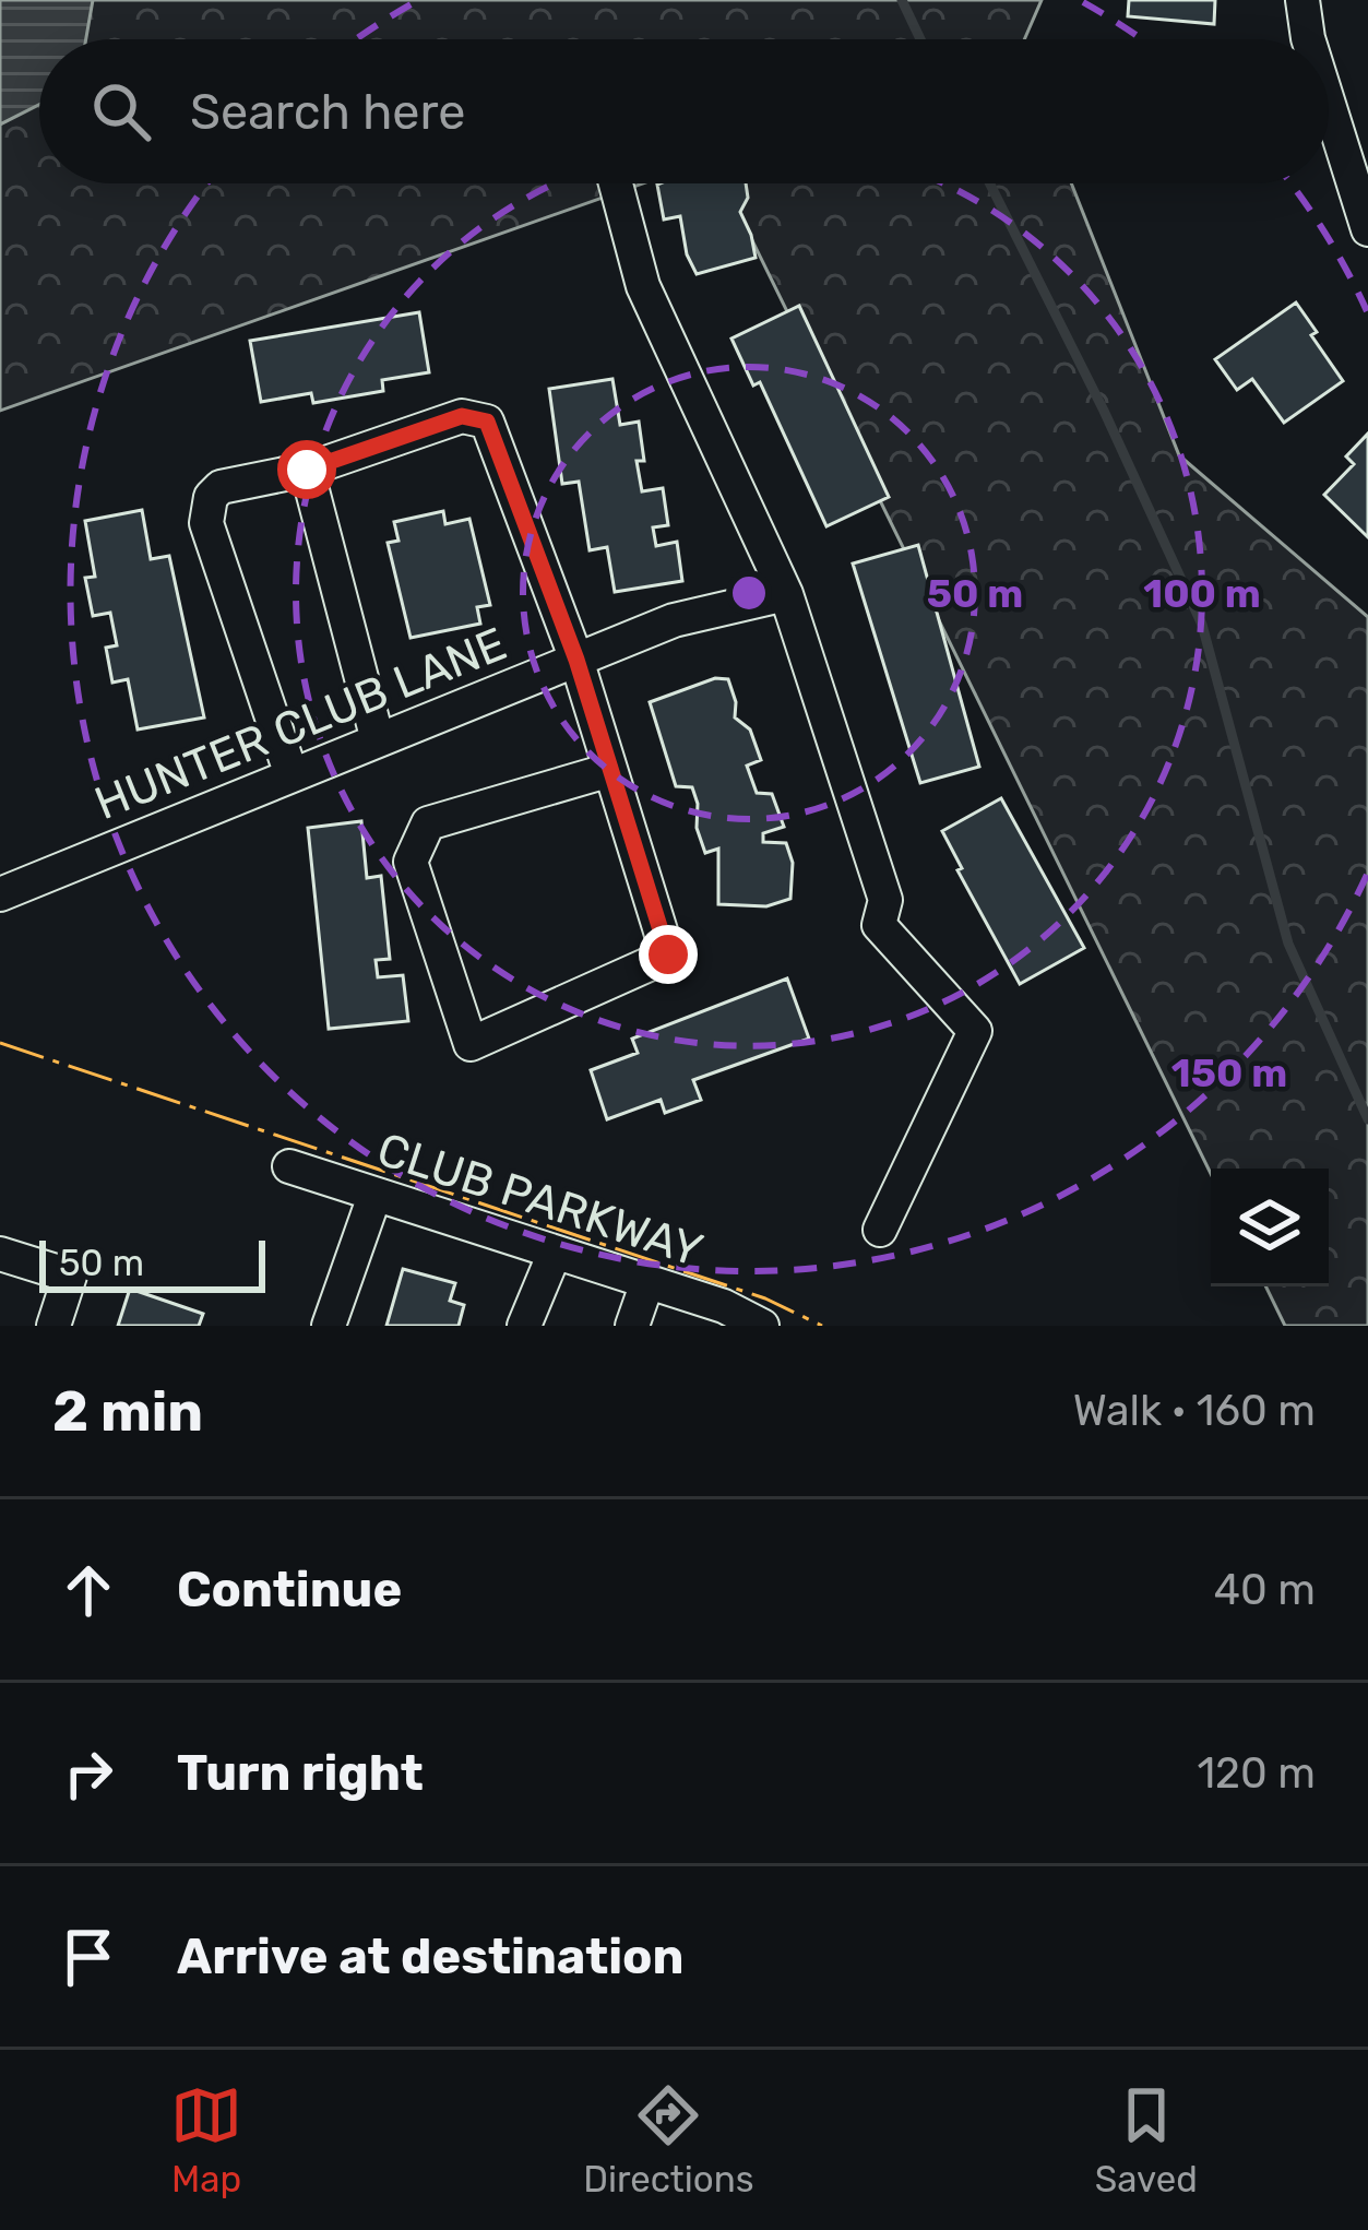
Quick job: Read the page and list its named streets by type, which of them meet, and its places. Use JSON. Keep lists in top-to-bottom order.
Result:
{
  "streets": {
    "street": ["HUNTER CLUB LANE", "CLUB PARKWAY"]
  },
  "scale_bar": "50 m",
  "page": {
    "search": "Search here",
    "scale": "50 m",
    "heading": ["2 min", "Walk · 160 m"],
    "list": [
      ["Continue", "40 m"],
      ["Turn right", "120 m"],
      "Arrive at destination"
    ],
    "nav": ["Map", "Directions", "Saved"]
  },
  "rings": ["50 m", "100 m", "150 m"]
}
